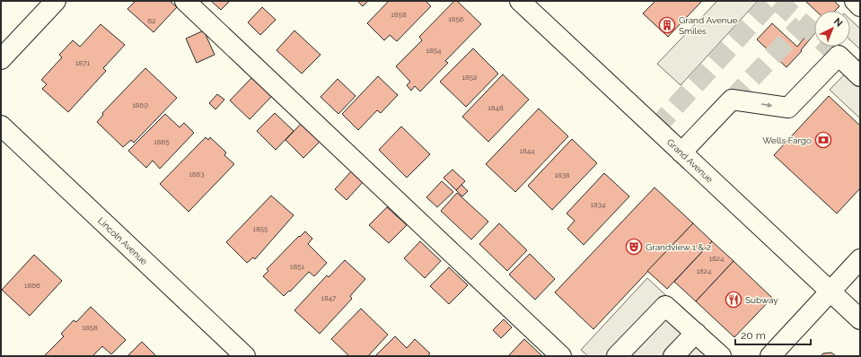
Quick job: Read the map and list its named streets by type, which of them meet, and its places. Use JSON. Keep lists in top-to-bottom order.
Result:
{
  "streets": {
    "street": ["Grand Avenue", "Lincoln Avenue"]
  },
  "places": {
    "building": ["Grand Avenue Smiles"],
    "bank": ["Wells Fargo"],
    "theatre": ["Grandview 1 & 2"],
    "restaurant": ["Subway"]
  },
  "house_numbers": [
    "1858",
    "1856",
    "62",
    "1854",
    "1871",
    "1852",
    "1869",
    "1848",
    "1865",
    "1844",
    "1863",
    "1838",
    "1834",
    "1855",
    "1824",
    "1851",
    "1824",
    "1866",
    "1847",
    "1858"
  ],
  "scale_bar": "20 m",
  "north": "top right"
}
